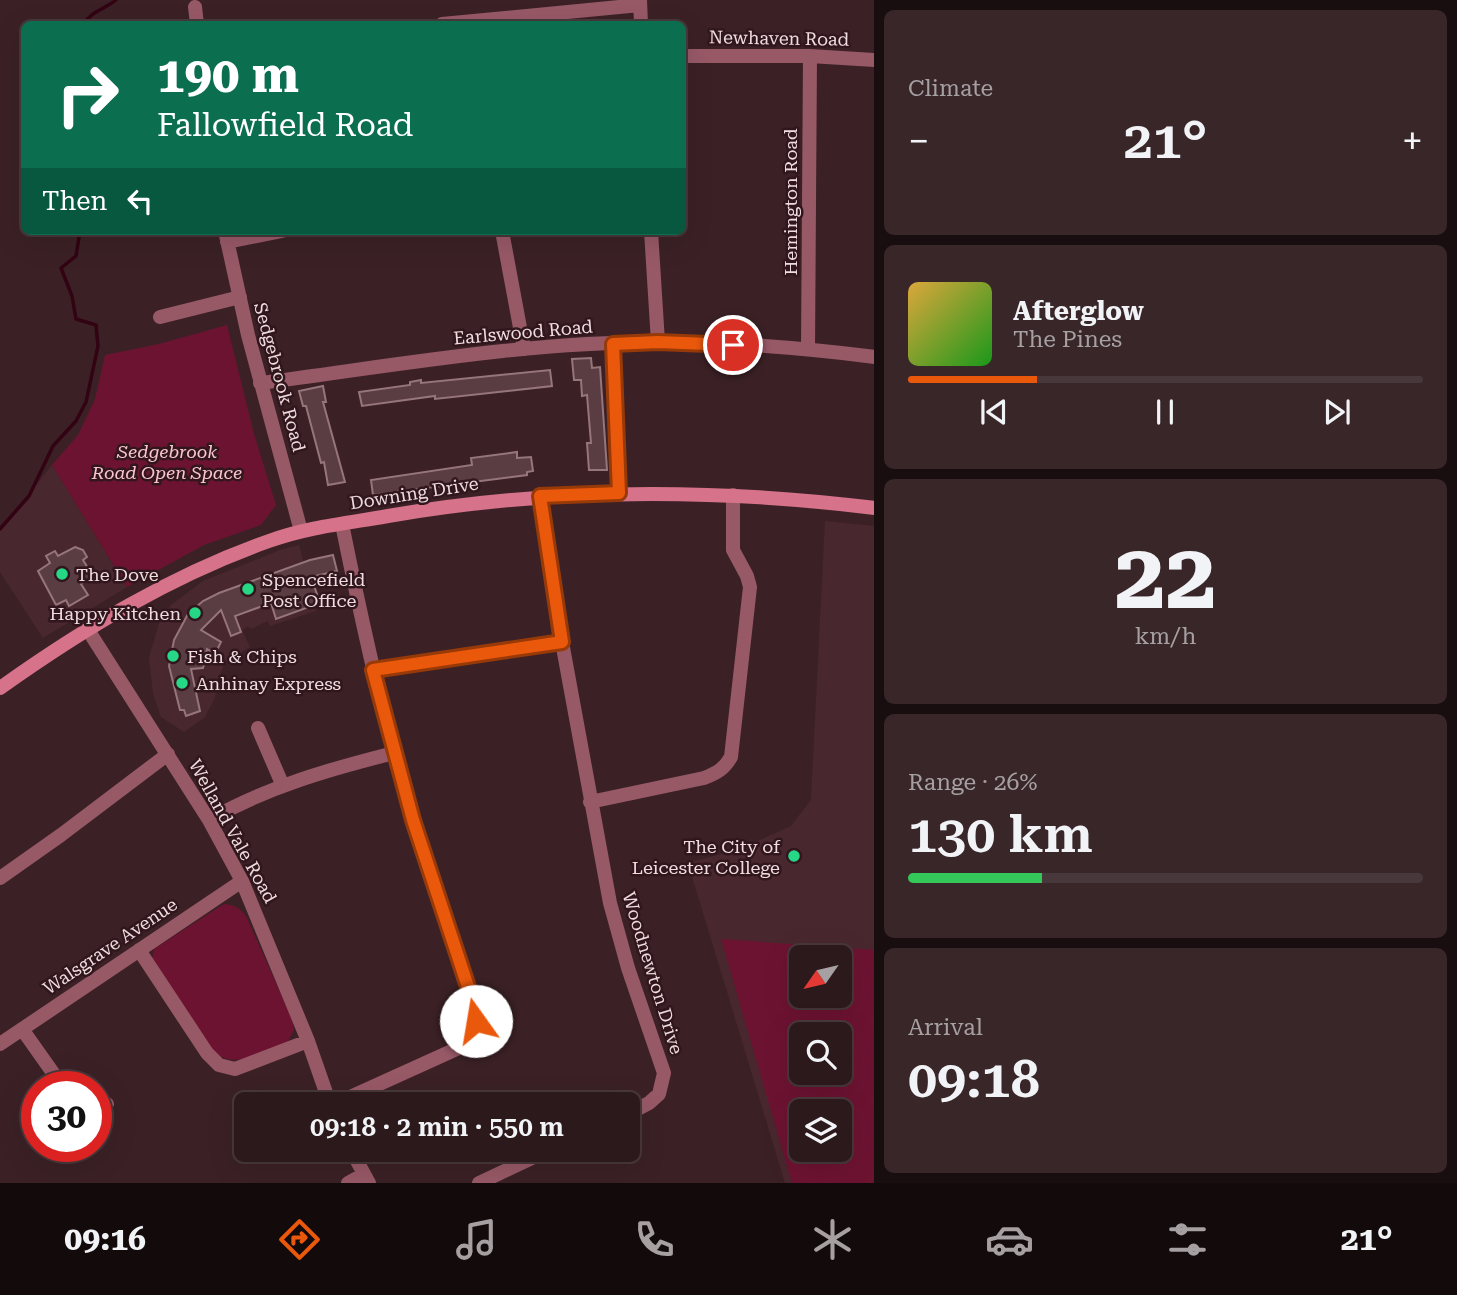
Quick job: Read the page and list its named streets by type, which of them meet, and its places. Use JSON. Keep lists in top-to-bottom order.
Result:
{
  "streets": {
    "street": [
      "Newhaven Road",
      "Hemington Road",
      "Earlswood Road",
      "Sedgebrook Road",
      "Downing Drive",
      "Welland Vale Road",
      "Walsgrave Avenue",
      "Woodnewton Drive"
    ]
  },
  "crossings": [
    ["Newhaven Road", "Hemington Road"],
    ["Hemington Road", "Earlswood Road"],
    ["Earlswood Road", "Sedgebrook Road"],
    ["Sedgebrook Road", "Downing Drive"],
    ["Downing Drive", "Welland Vale Road"],
    ["Downing Drive", "Woodnewton Drive"],
    ["Welland Vale Road", "Walsgrave Avenue"]
  ],
  "parks": ["Sedgebrook Road Open Space"],
  "places": [
    "The Dove",
    "Spencefield Post Office",
    "Happy Kitchen",
    "Fish & Chips",
    "Anhinay Express",
    "The City of Leicester College"
  ],
  "north": "bottom left",
  "page": {
    "tile": [
      "Climate",
      ["22", "km/h"],
      ["Range · 26%", "130 km"],
      ["Arrival", "09:18"]
    ],
    "turn": ["190 m", "Fallowfield Road"],
    "heat": ["−", "21°", "+"],
    "then": "Then",
    "song": ["Afterglow", "The Pines"],
    "limit": "30",
    "trip": "09:18 · 2 min · 550 m",
    "tabs": ["09:16", "21°"]
  }
}
